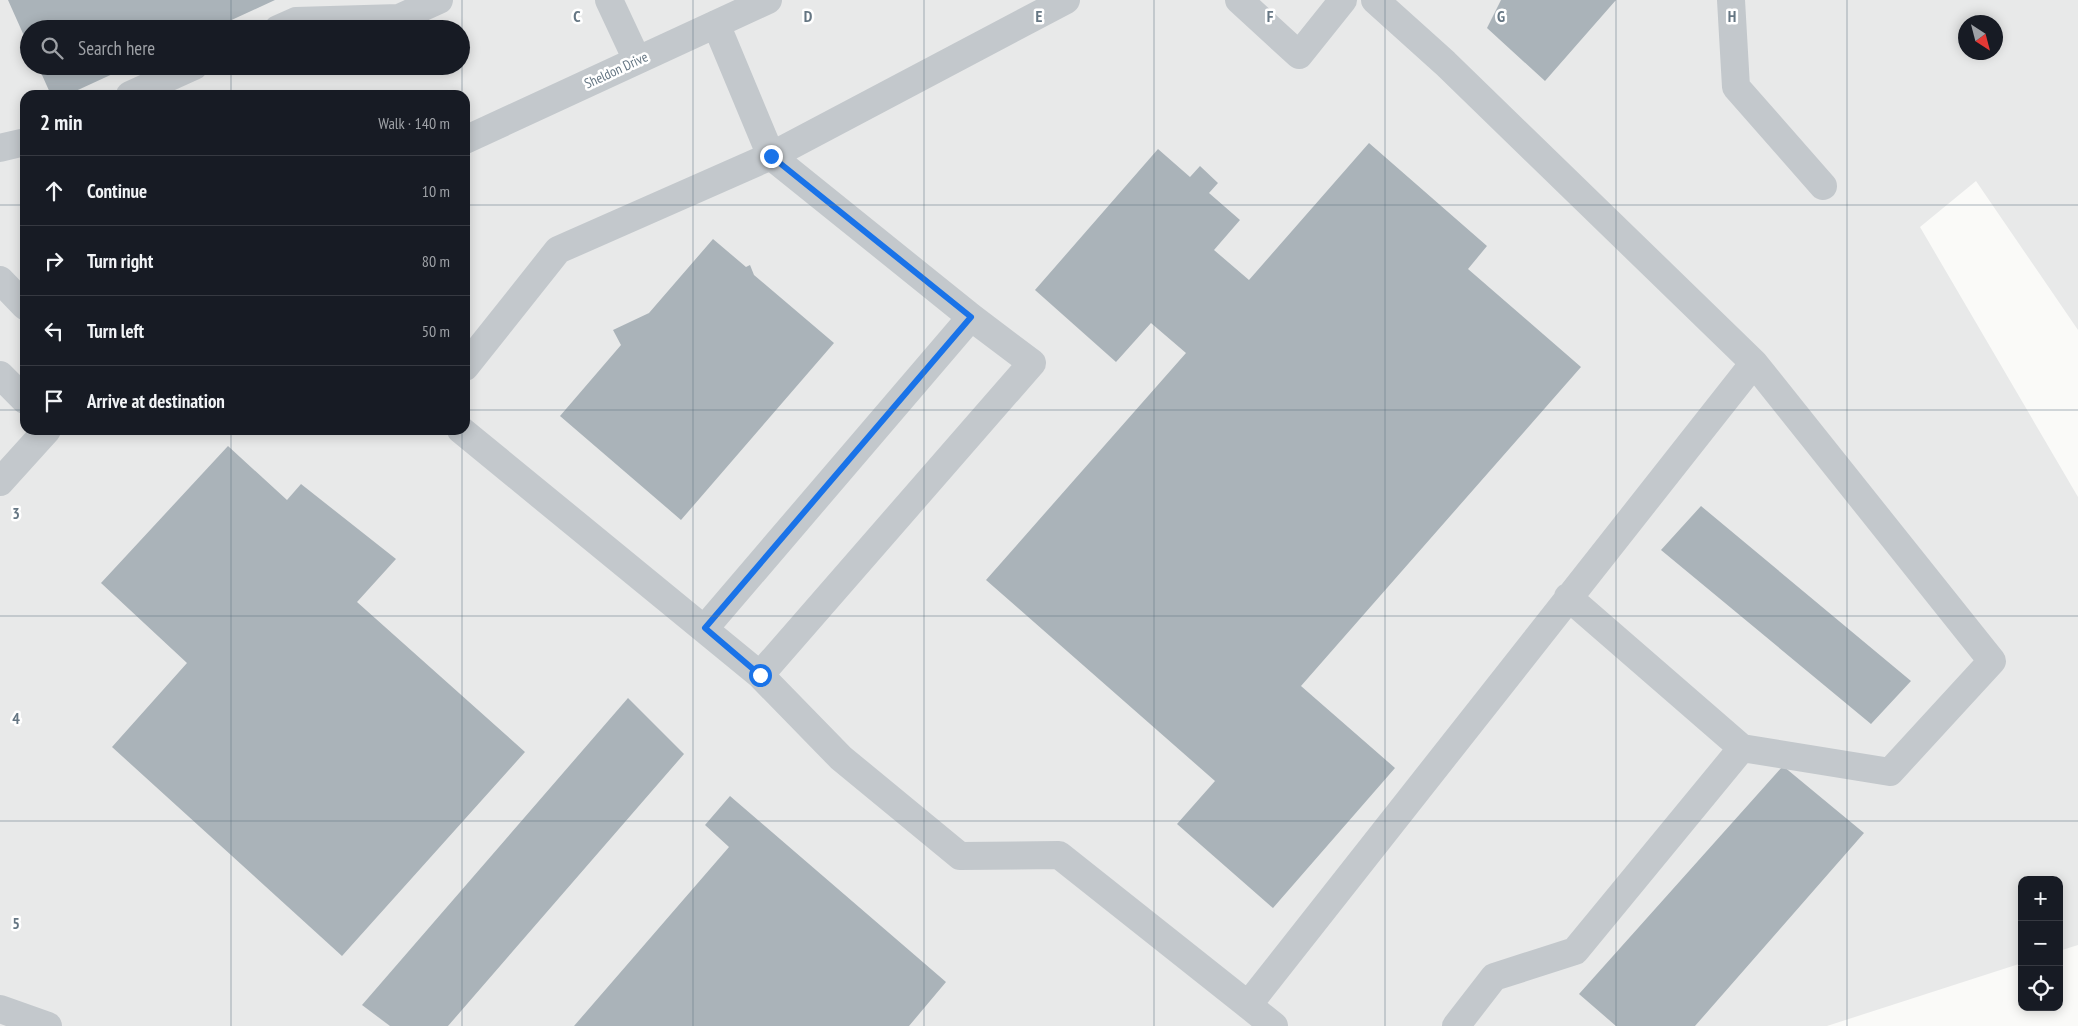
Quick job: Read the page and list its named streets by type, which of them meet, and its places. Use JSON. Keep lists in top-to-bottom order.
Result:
{
  "streets": {
    "street": ["Sheldon Drive"]
  },
  "north": "bottom right",
  "page": {
    "search": "Search here",
    "heading": ["2 min", "Walk · 140 m"],
    "list": [
      ["Continue", "10 m"],
      ["Turn right", "80 m"],
      ["Turn left", "50 m"],
      "Arrive at destination"
    ],
    "map_buttons": ["+", "−"]
  },
  "grid": {
    "columns": [
      "C",
      "D",
      "E",
      "F",
      "G",
      "H"
    ],
    "rows": ["3", "4", "5"]
  }
}
